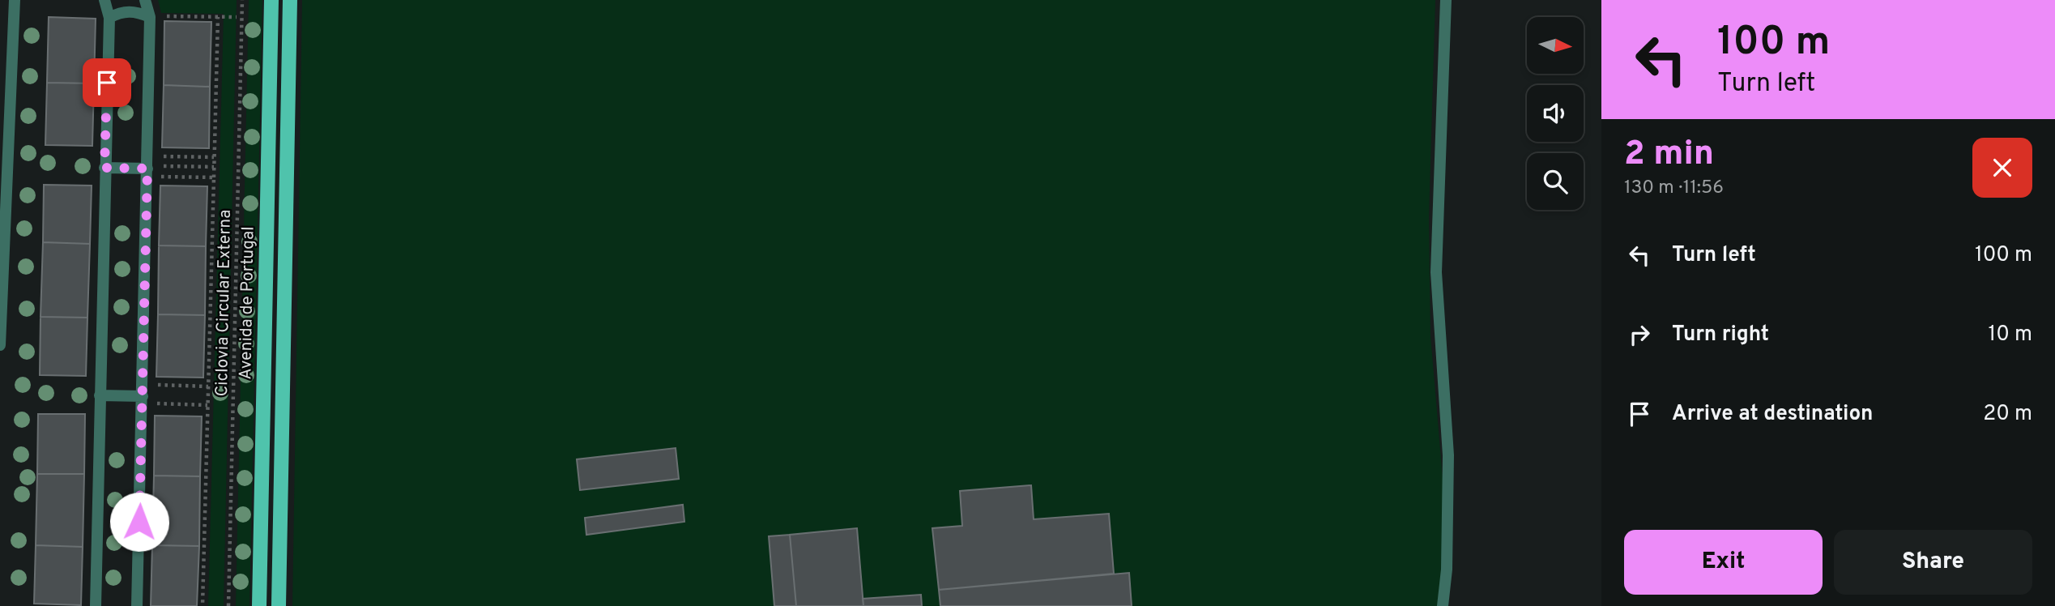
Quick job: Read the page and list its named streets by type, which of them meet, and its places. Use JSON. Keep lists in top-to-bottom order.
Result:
{
  "streets": {
    "main road": ["Avenida de Portugal"],
    "path": ["Ciclovia Circular Externa"]
  },
  "north": "right",
  "page": {
    "turn": ["100 m", "Turn left"],
    "heading": ["2 min", "130 m · 11:56"],
    "list": [
      {
        "name": "Turn left",
        "value": "100 m"
      },
      {
        "name": "Turn right",
        "value": "10 m"
      },
      {
        "name": "Arrive at destination",
        "value": "20 m"
      }
    ],
    "buttons": ["Exit", "Share"]
  }
}
